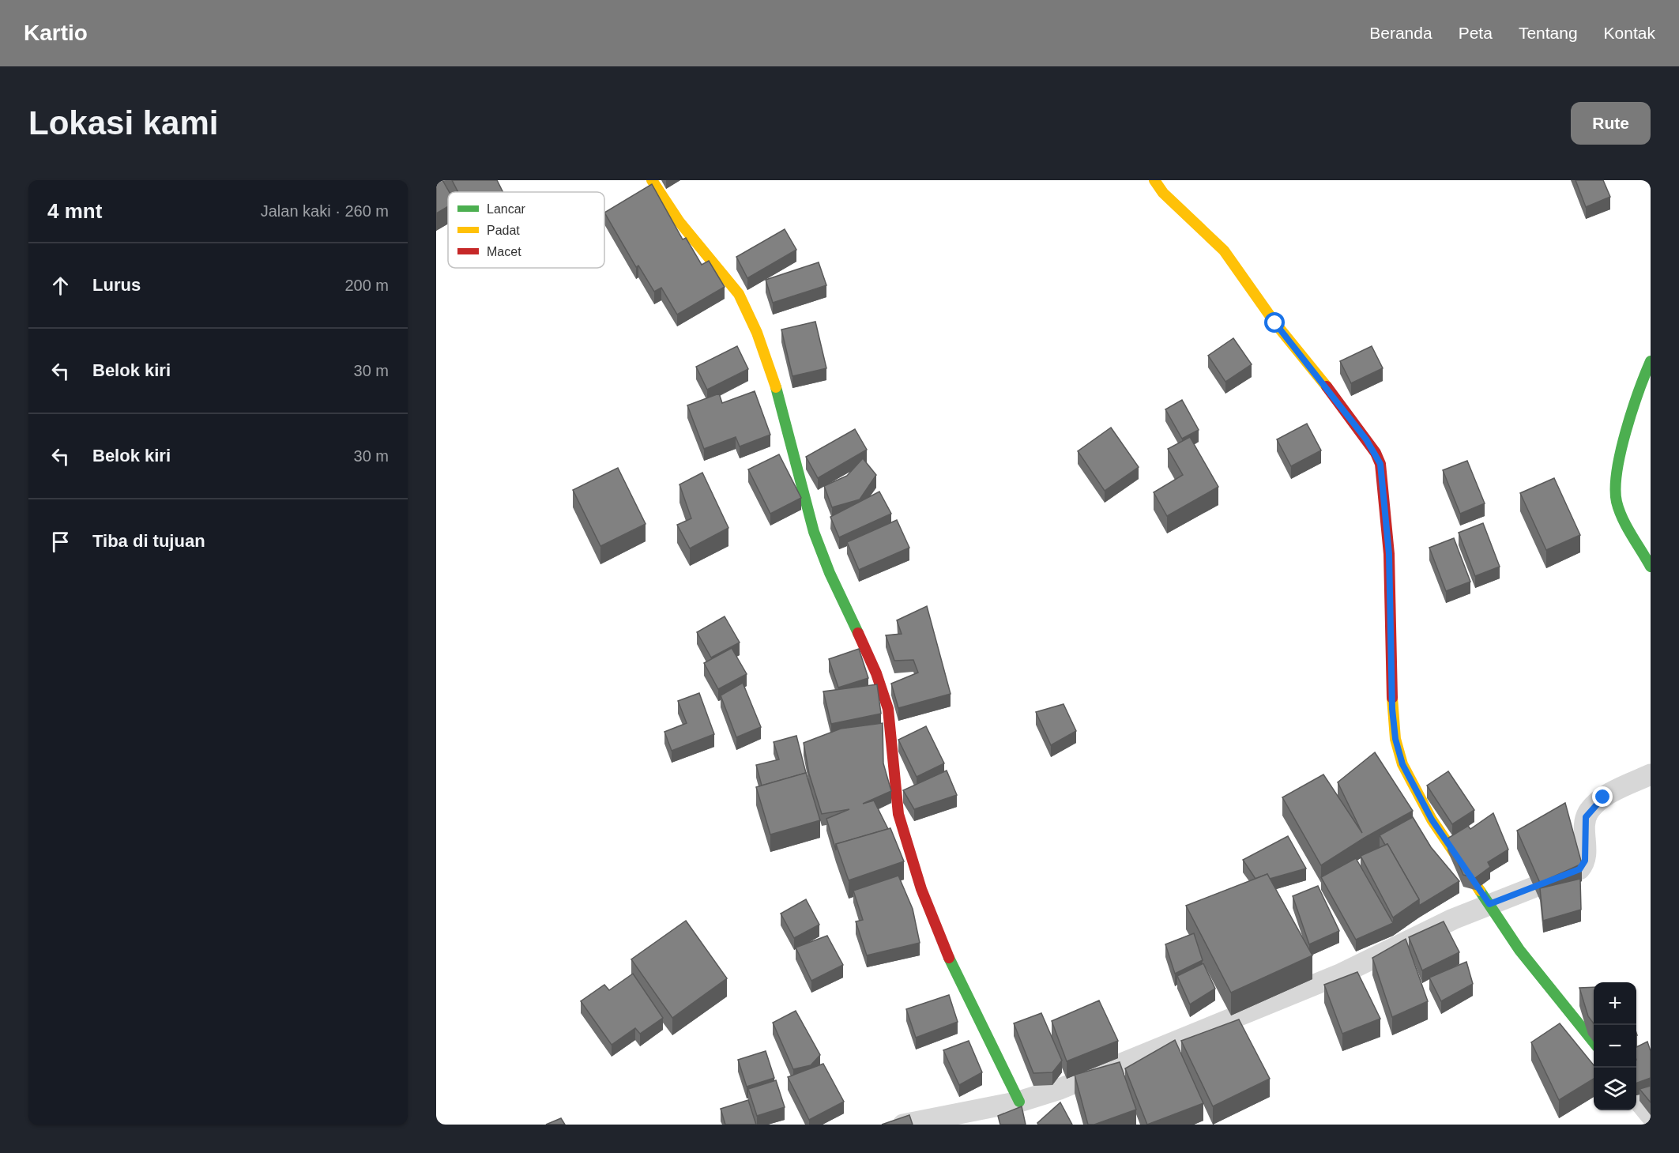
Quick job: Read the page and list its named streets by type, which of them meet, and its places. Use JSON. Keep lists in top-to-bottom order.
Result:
{
  "legend": ["Lancar", "Padat", "Macet"],
  "page": {
    "header": "Kartio",
    "nav": [
      "Beranda",
      "Peta",
      "Tentang",
      "Kontak"
    ],
    "buttons": "Rute",
    "title": "Lokasi kami",
    "heading": ["4 mnt", "Jalan kaki · 260 m"],
    "list": [
      ["Lurus", "200 m"],
      ["Belok kiri", "30 m"],
      ["Belok kiri", "30 m"],
      "Tiba di tujuan"
    ],
    "map_buttons": ["+", "−"]
  }
}
